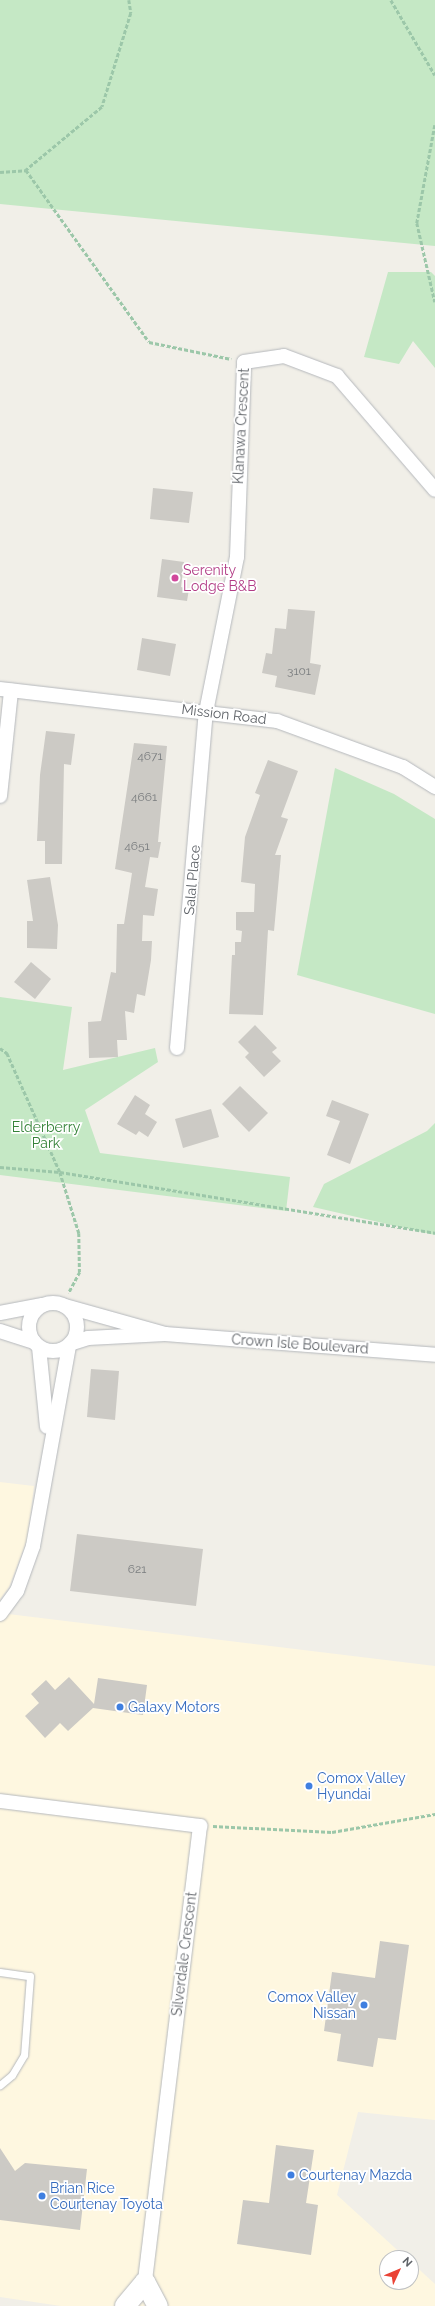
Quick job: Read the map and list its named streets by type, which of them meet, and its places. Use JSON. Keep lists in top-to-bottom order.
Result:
{
  "streets": {
    "street": [
      "Klanawa Crescent",
      "Mission Road",
      "Salal Place",
      "Crown Isle Boulevard",
      "Silverdale Crescent"
    ]
  },
  "crossings": [
    ["Klanawa Crescent", "Mission Road"],
    ["Klanawa Crescent", "Salal Place"],
    ["Mission Road", "Salal Place"]
  ],
  "parks": ["Elderberry Park"],
  "places": [
    "Serenity Lodge B&B",
    "Galaxy Motors",
    "Comox Valley Hyundai",
    "Comox Valley Nissan",
    "Courtenay Mazda",
    "Brian Rice Courtenay Toyota"
  ],
  "house_numbers": [
    "3101",
    "4671",
    "4661",
    "4651",
    "621"
  ],
  "north": "top right"
}
